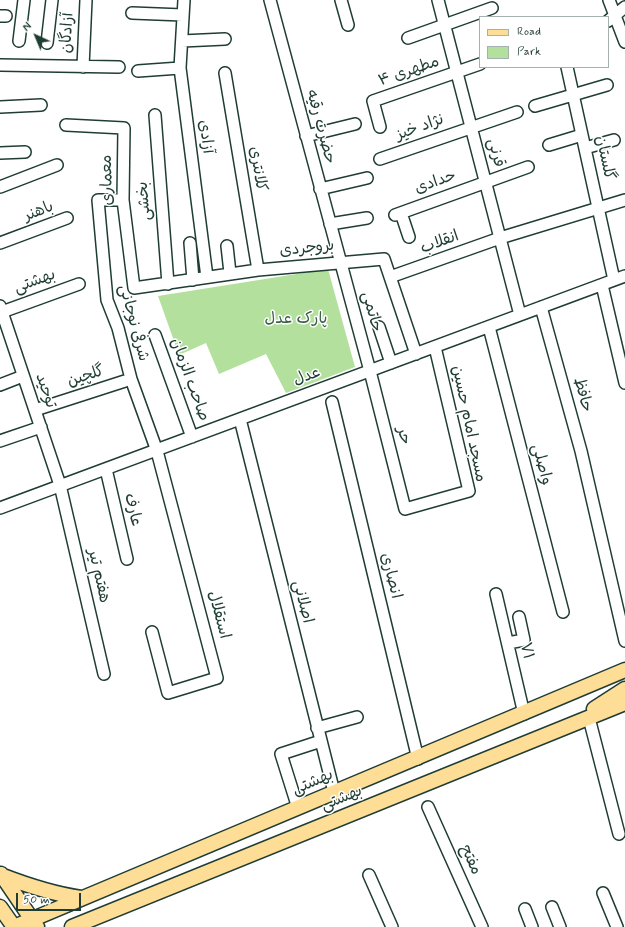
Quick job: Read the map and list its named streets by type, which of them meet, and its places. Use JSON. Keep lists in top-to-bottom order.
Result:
{
  "streets": {
    "main road": ["بهشتی", "بهشتى"],
    "street": [
      "آزادگان",
      "مطهری ۴",
      "حضرت رقیه",
      "نژاد خیز",
      "آزادی",
      "قرنی",
      "گلستان",
      "کلانتری",
      "معماری",
      "حدادی",
      "بخشی",
      "باهنر",
      "انقلاب",
      "بروجردی",
      "حاتمی",
      "شرفی نوجانی",
      "گلچین",
      "عدل",
      "صاحب الزمان",
      "توحید",
      "حافظ",
      "مسجد امام حسین",
      "حر",
      "واصلی",
      "عارف",
      "هفتم تیر",
      "انصاری",
      "اصلانی",
      "استقلال",
      "۷۱",
      "مفتح"
    ]
  },
  "crossings": [
    ["مطهری ۴", "قرنی"],
    ["حضرت رقیه", "بروجردی"],
    ["حضرت رقیه", "حاتمی"],
    ["نژاد خیز", "قرنی"],
    ["آزادی", "بروجردی"],
    ["قرنی", "حدادی"],
    ["قرنی", "انقلاب"],
    ["قرنی", "عدل"],
    ["گلستان", "انقلاب"],
    ["گلستان", "عدل"],
    ["کلانتری", "بروجردی"],
    ["معماری", "بروجردی"],
    ["معماری", "شرفی نوجانی"],
    ["بخشی", "بروجردی"],
    ["انقلاب", "بروجردی"],
    ["بروجردی", "حاتمی"],
    ["بروجردی", "عدل"],
    ["بهشتی", "توحید"],
    ["حاتمی", "عدل"],
    ["حاتمی", "حر"],
    ["شرفی نوجانی", "عدل"],
    ["شرفی نوجانی", "استقلال"],
    ["گلچین", "توحید"],
    ["عدل", "صاحب الزمان"],
    ["عدل", "توحید"],
    ["عدل", "حافظ"],
    ["عدل", "مسجد امام حسین"],
    ["عدل", "حر"],
    ["عدل", "واصلی"],
    ["عدل", "عارف"],
    ["عدل", "هفتم تیر"],
    ["عدل", "اصلانی"],
    ["عدل", "استقلال"],
    ["توحید", "هفتم تیر"],
    ["مسجد امام حسین", "حر"],
    ["انصاری", "بهشتى"],
    ["اصلانی", "بهشتى"],
    ["۷۱", "بهشتى"]
  ],
  "parks": ["پارک عدل"],
  "legend": ["Road", "Park"],
  "scale_bar": "50 m",
  "north": "top left"
}
